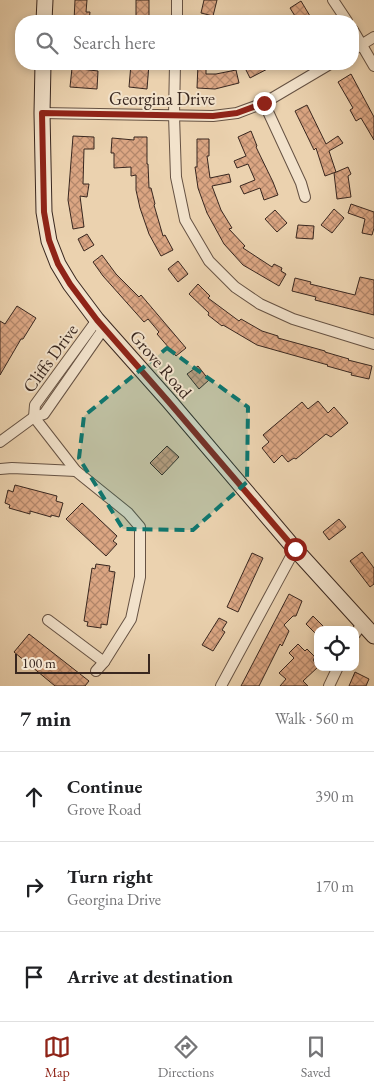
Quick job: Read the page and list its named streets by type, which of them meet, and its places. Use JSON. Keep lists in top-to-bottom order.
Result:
{
  "streets": {
    "main road": ["Grove Road"],
    "street": ["Georgina Drive", "Cliffs Drive"]
  },
  "crossings": [
    ["Georgina Drive", "Grove Road"],
    ["Cliffs Drive", "Grove Road"]
  ],
  "scale_bar": "100 m",
  "page": {
    "search": "Search here",
    "scale": "100 m",
    "heading": ["7 min", "Walk · 560 m"],
    "list": [
      ["Continue", "Grove Road", "390 m"],
      ["Turn right", "Georgina Drive", "170 m"],
      "Arrive at destination"
    ],
    "nav": ["Map", "Directions", "Saved"]
  }
}
